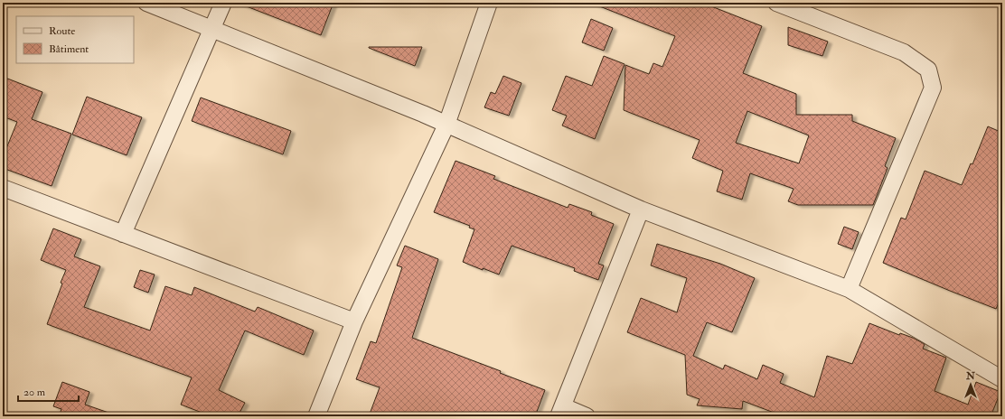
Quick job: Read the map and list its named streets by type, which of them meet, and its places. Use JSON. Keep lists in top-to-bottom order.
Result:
{
  "legend": ["Route", "Bâtiment"],
  "scale_bar": "20 m",
  "north": "top"
}
